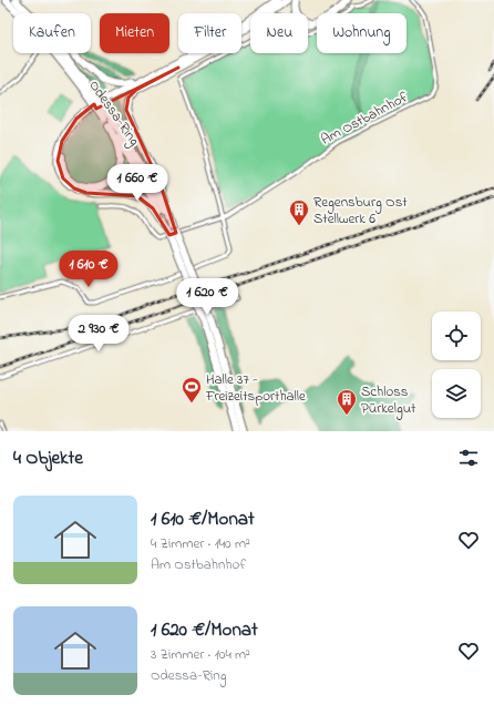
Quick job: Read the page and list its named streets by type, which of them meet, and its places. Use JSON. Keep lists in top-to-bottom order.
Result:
{
  "streets": {
    "highway": ["Odessa-Ring"],
    "street": ["Am Ostbahnhof"]
  },
  "places": {
    "building": ["Regensburg Ost Stellwerk 6", "Schloss Pürkelgut"],
    "sports": ["Halle 37 - Freizeitsporthalle"]
  },
  "page": {
    "chip": [
      "Kaufen",
      "Mieten",
      "Filter",
      "Neu",
      "Wohnung"
    ],
    "price": [
      "1 660 €",
      "1 610 €",
      "1 620 €",
      "2 930 €"
    ],
    "heading": "4 Objekte",
    "list": [
      {
        "name": "1 610 €/Monat",
        "note": "4 Zimmer · 140 m² · Am Ostbahnhof"
      },
      {
        "name": "1 620 €/Monat",
        "note": "3 Zimmer · 104 m² · Odessa-Ring"
      }
    ]
  }
}
